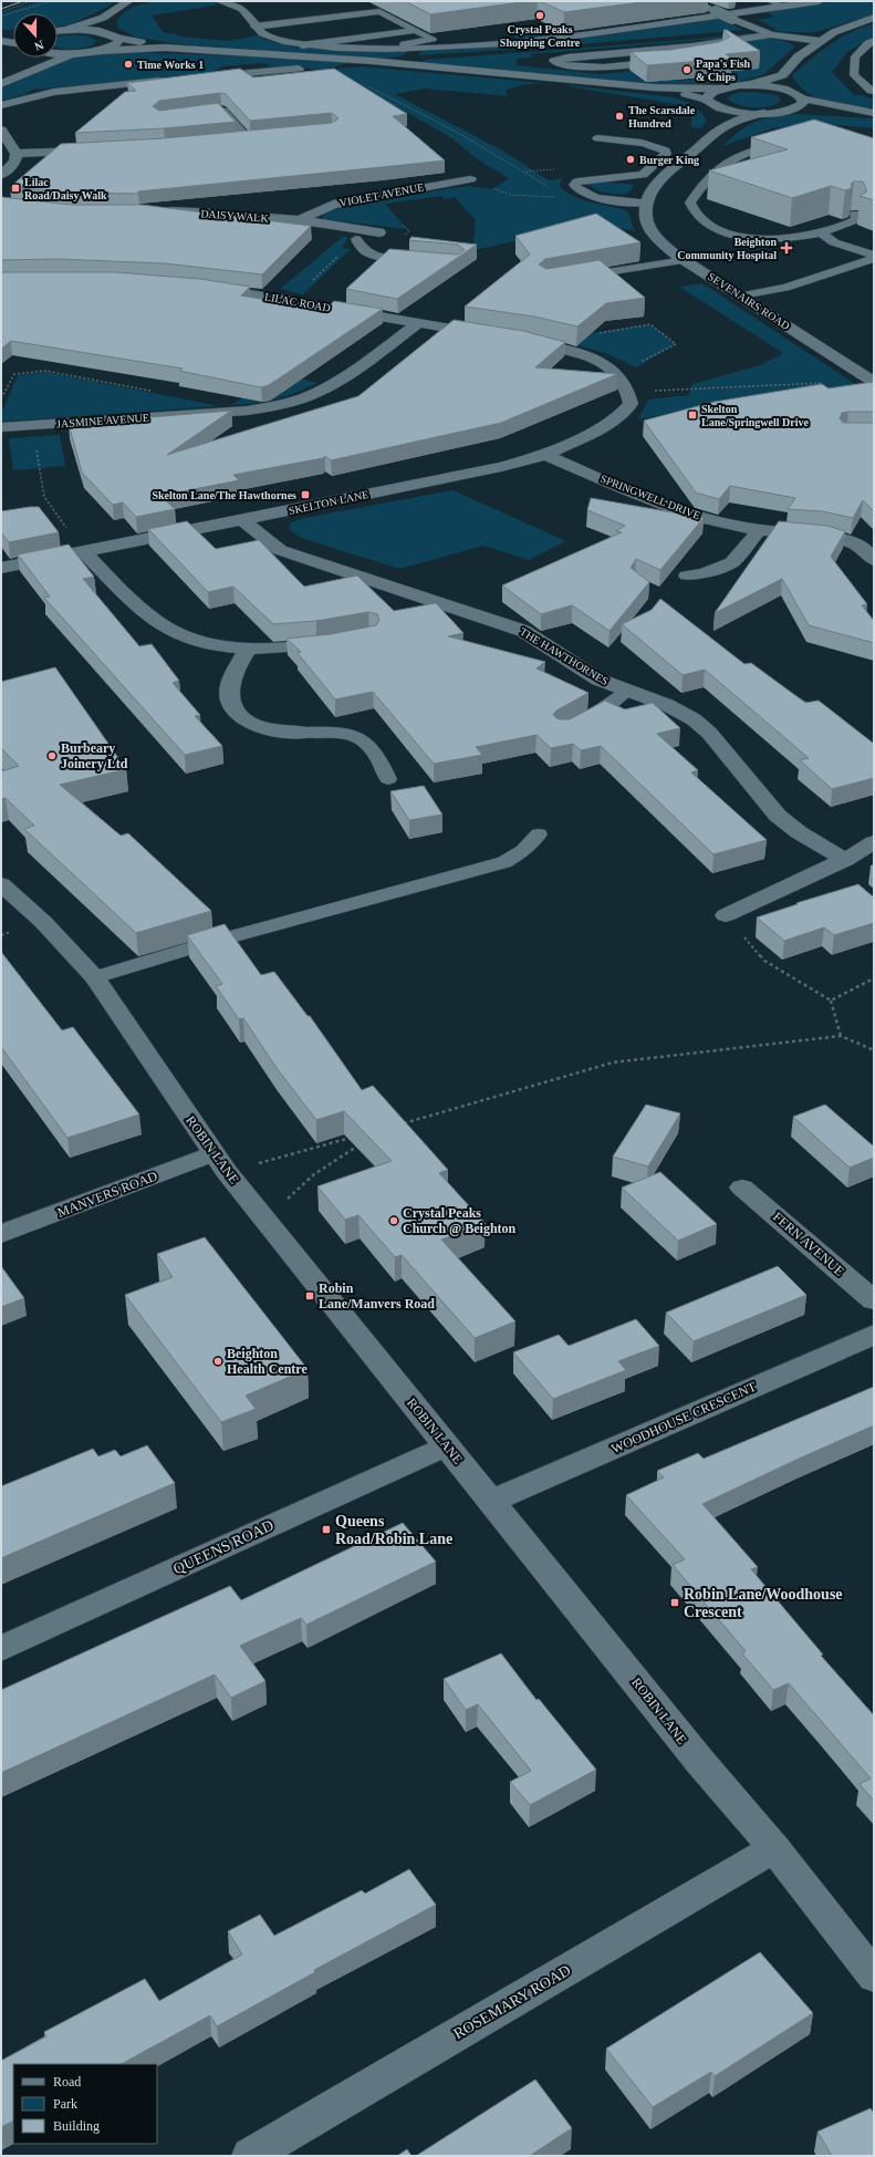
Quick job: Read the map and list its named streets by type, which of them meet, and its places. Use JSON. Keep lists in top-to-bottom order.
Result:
{
  "streets": {
    "street": [
      "VIOLET AVENUE",
      "DAISY WALK",
      "SEVENAIRS ROAD",
      "LILAC ROAD",
      "JASMINE AVENUE",
      "SPRINGWELL DRIVE",
      "SKELTON LANE",
      "THE HAWTHORNES",
      "ROBIN LANE",
      "MANVERS ROAD",
      "FERN AVENUE",
      "WOODHOUSE CRESCENT",
      "QUEENS ROAD",
      "ROSEMARY ROAD"
    ]
  },
  "crossings": [
    ["VIOLET AVENUE", "DAISY WALK"],
    ["LILAC ROAD", "JASMINE AVENUE"],
    ["SPRINGWELL DRIVE", "SKELTON LANE"],
    ["SKELTON LANE", "THE HAWTHORNES"],
    ["ROBIN LANE", "MANVERS ROAD"],
    ["ROBIN LANE", "WOODHOUSE CRESCENT"],
    ["ROBIN LANE", "QUEENS ROAD"],
    ["ROBIN LANE", "ROSEMARY ROAD"]
  ],
  "places": {
    "other": [
      "Crystal Peaks Shopping Centre",
      "Time Works 1",
      "Papa's Fish & Chips",
      "The Scarsdale Hundred",
      "Burger King",
      "Burbeary Joinery Ltd",
      "Crystal Peaks Church @ Beighton",
      "Beighton Health Centre"
    ],
    "transit": [
      "Lilac Road/Daisy Walk",
      "Skelton Lane/Springwell Drive",
      "Skelton Lane/The Hawthornes",
      "Robin Lane/Manvers Road",
      "Queens Road/Robin Lane",
      "Robin Lane/Woodhouse Crescent"
    ],
    "health": ["Beighton Community Hospital"]
  },
  "legend": ["Road", "Park", "Building"],
  "north": "bottom"
}
